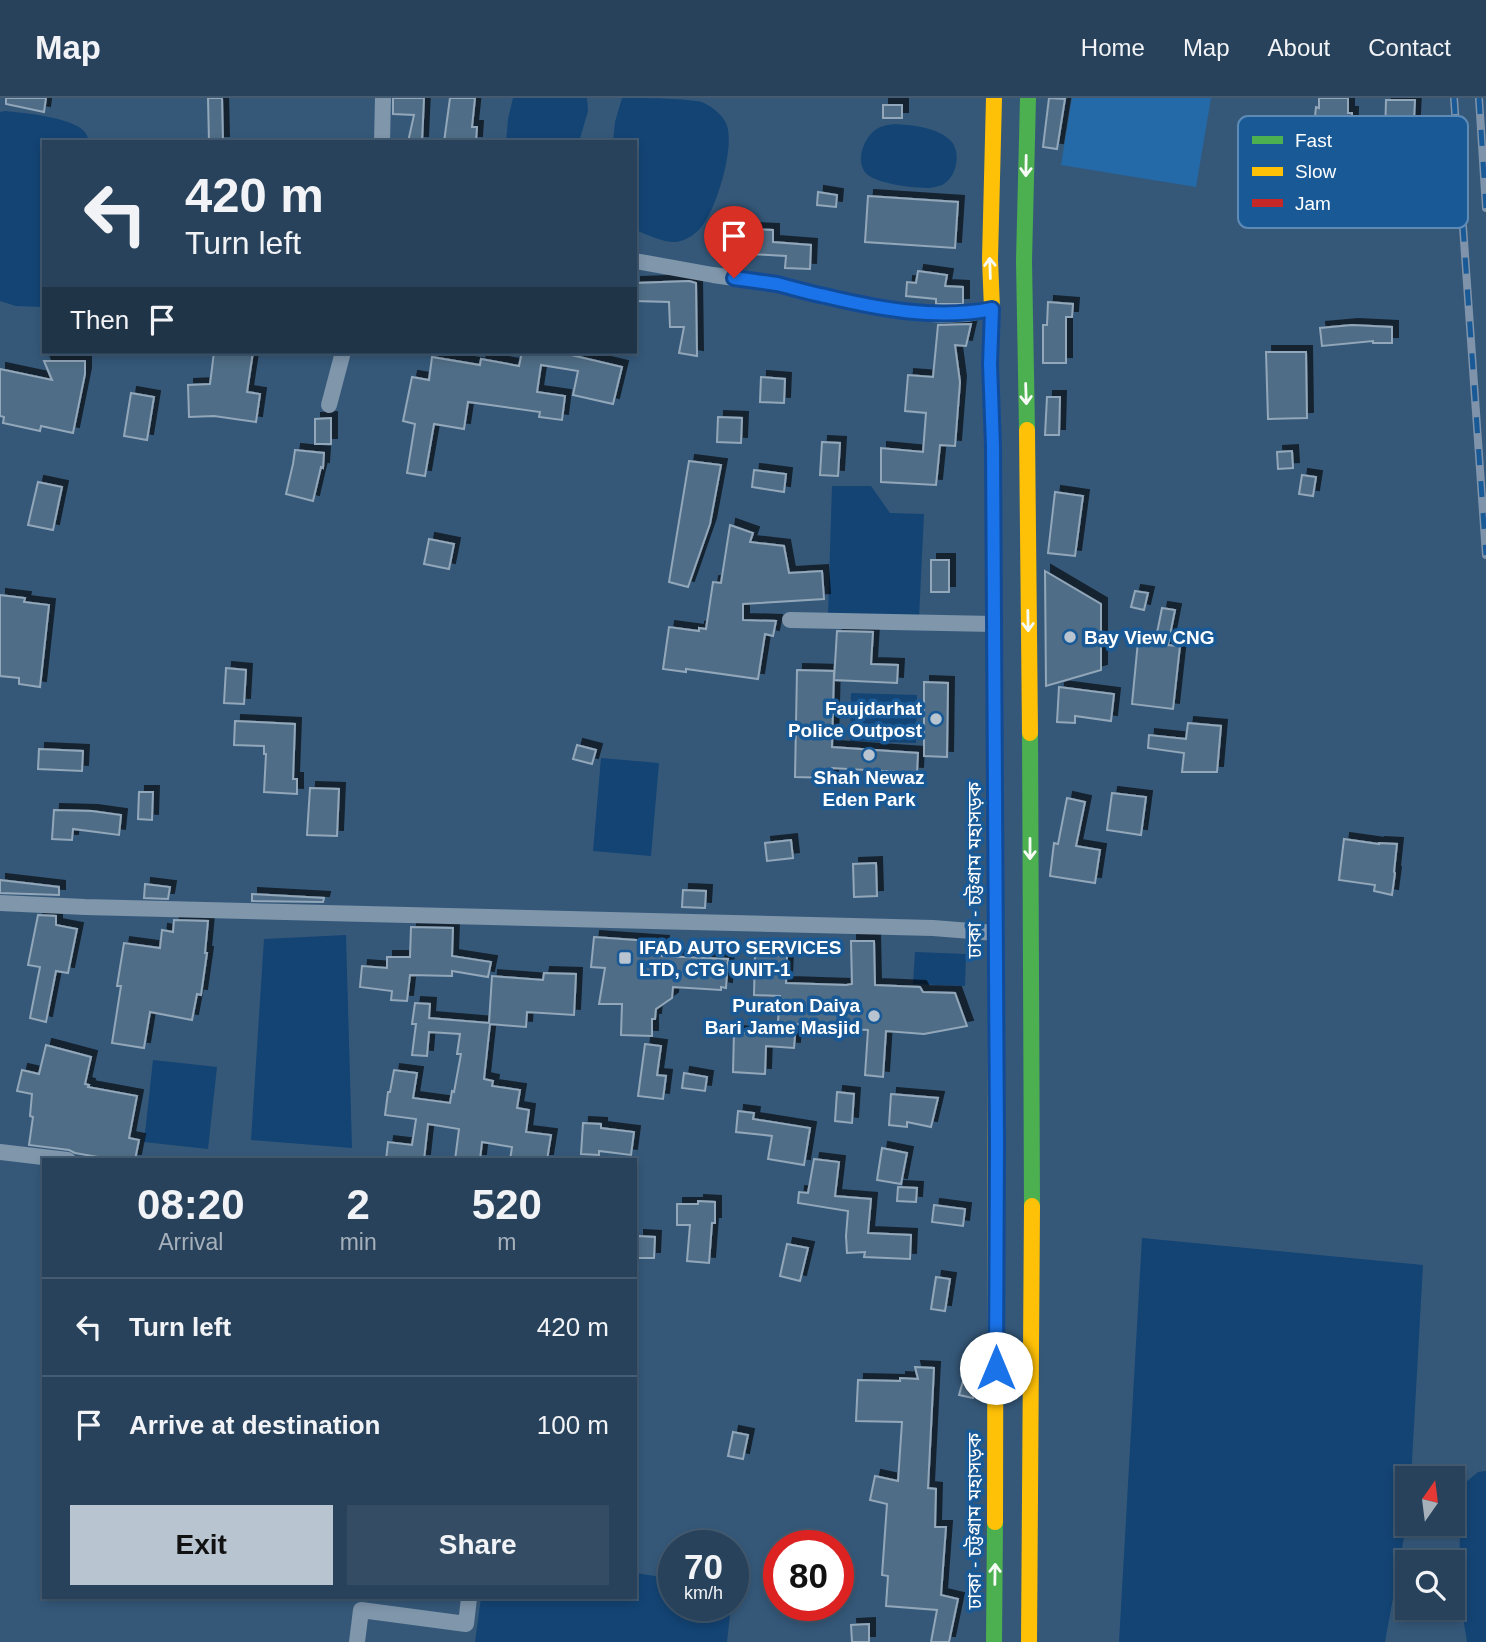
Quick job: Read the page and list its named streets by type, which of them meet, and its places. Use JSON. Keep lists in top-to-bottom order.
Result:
{
  "streets": {
    "highway": ["ঢাকা - চট্টগ্রাম মহাসড়ক"]
  },
  "places": {
    "other": [
      "Bay View CNG",
      "Faujdarhat Police Outpost",
      "Shah Newaz Eden Park",
      "Puraton Daiya Bari Jame Masjid"
    ],
    "transit": ["IFAD AUTO SERVICES LTD, CTG UNIT-1"]
  },
  "legend": ["Fast", "Slow", "Jam"],
  "north": "top",
  "page": {
    "header": "Map",
    "nav": [
      "Home",
      "Map",
      "About",
      "Contact"
    ],
    "turn": ["420 m", "Turn left"],
    "then": "Then",
    "eta": [
      "08:20",
      "Arrival",
      "2",
      "min",
      "520",
      "m"
    ],
    "list": [
      {
        "name": "Turn left",
        "value": "420 m"
      },
      {
        "name": "Arrive at destination",
        "value": "100 m"
      }
    ],
    "buttons": ["Exit", "Share"],
    "speed": "70 km/h",
    "limit": "80"
  }
}
